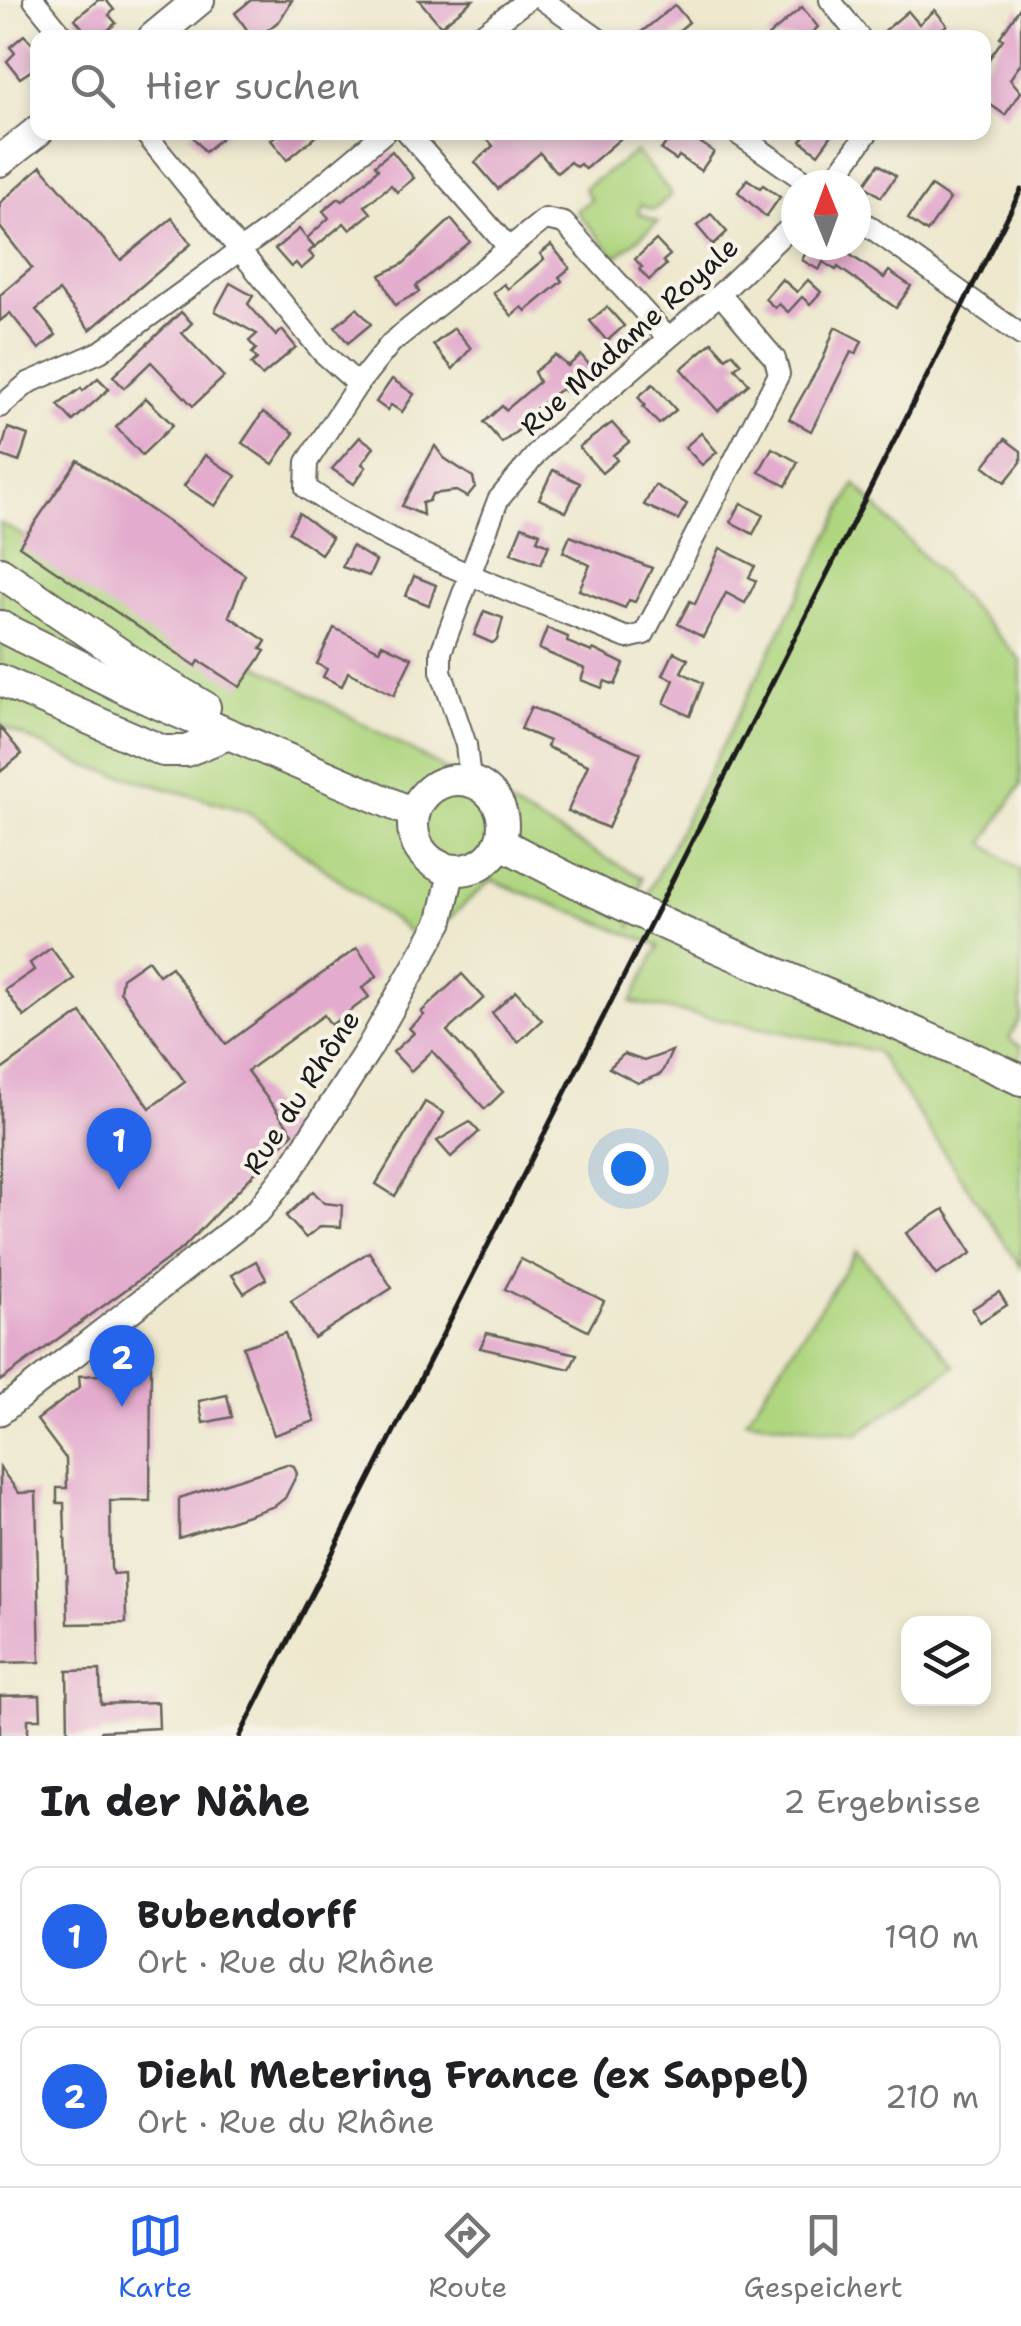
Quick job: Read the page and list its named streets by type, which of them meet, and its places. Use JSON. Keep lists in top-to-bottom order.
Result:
{
  "streets": {
    "street": ["Rue Madame Royale", "Rue du Rhône"]
  },
  "crossings": [
    ["Rue Madame Royale", "Rue du Rhône"]
  ],
  "north": "top",
  "page": {
    "search": "Hier suchen",
    "pins": ["1", "2"],
    "heading": ["In der Nähe", "2 Ergebnisse"],
    "list": [
      {
        "mark": "1",
        "name": "Bubendorff",
        "note": "Ort · Rue du Rhône",
        "value": "190 m"
      },
      {
        "mark": "2",
        "name": "Diehl Metering France (ex Sappel)",
        "note": "Ort · Rue du Rhône",
        "value": "210 m"
      }
    ],
    "nav": ["Karte", "Route", "Gespeichert"]
  }
}
